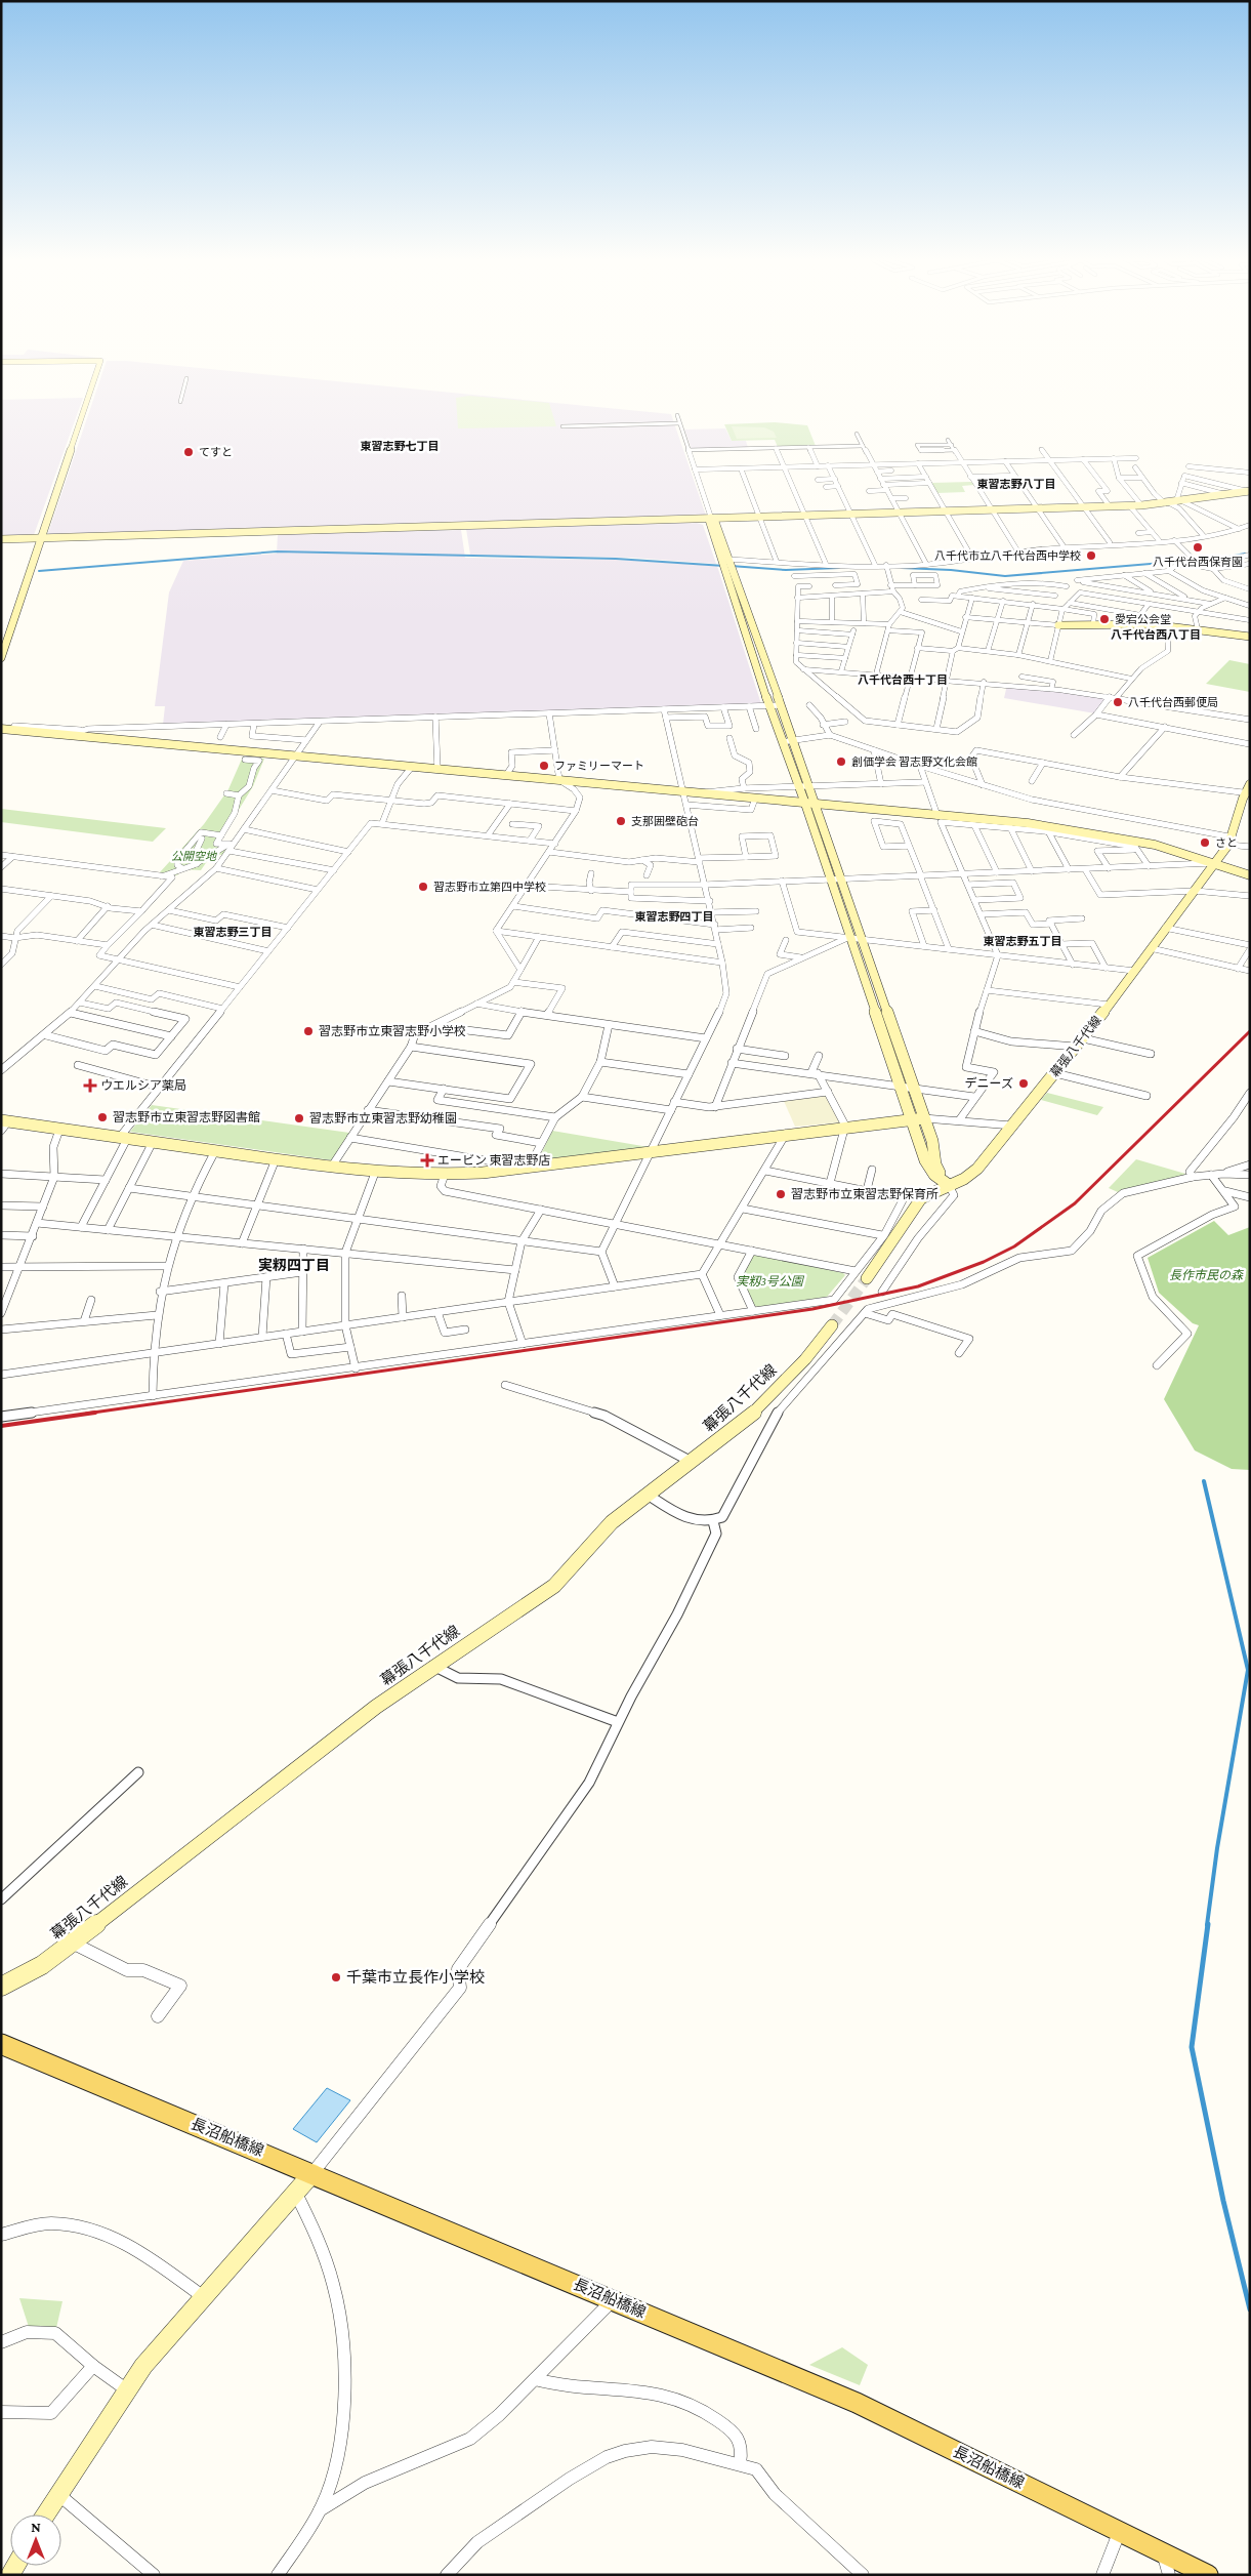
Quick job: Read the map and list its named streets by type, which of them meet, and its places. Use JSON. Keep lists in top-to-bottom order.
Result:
{
  "streets": {
    "main road": ["長沼船橋線"],
    "street": ["幕張八千代線"]
  },
  "districts": [
    "東習志野七丁目",
    "東習志野八丁目",
    "八千代台西八丁目",
    "八千代台西十丁目",
    "東習志野四丁目",
    "東習志野三丁目",
    "東習志野五丁目",
    "実籾四丁目"
  ],
  "parks": ["公開空地", "長作市民の森", "実籾3号公園"],
  "places": {
    "other": [
      "てすと",
      "八千代台西保育園",
      "八千代市立八千代台西中学校",
      "愛宕公会堂",
      "八千代台西郵便局",
      "創価学会 習志野文化会館",
      "ファミリーマート",
      "支那囲壁砲台",
      "さと",
      "習志野市立第四中学校",
      "習志野市立東習志野小学校",
      "デニーズ",
      "習志野市立東習志野図書館",
      "習志野市立東習志野幼稚園",
      "習志野市立東習志野保育所",
      "千葉市立長作小学校"
    ],
    "health": ["ウエルシア薬局", "エービン 東習志野店"]
  },
  "north": "top"
}
